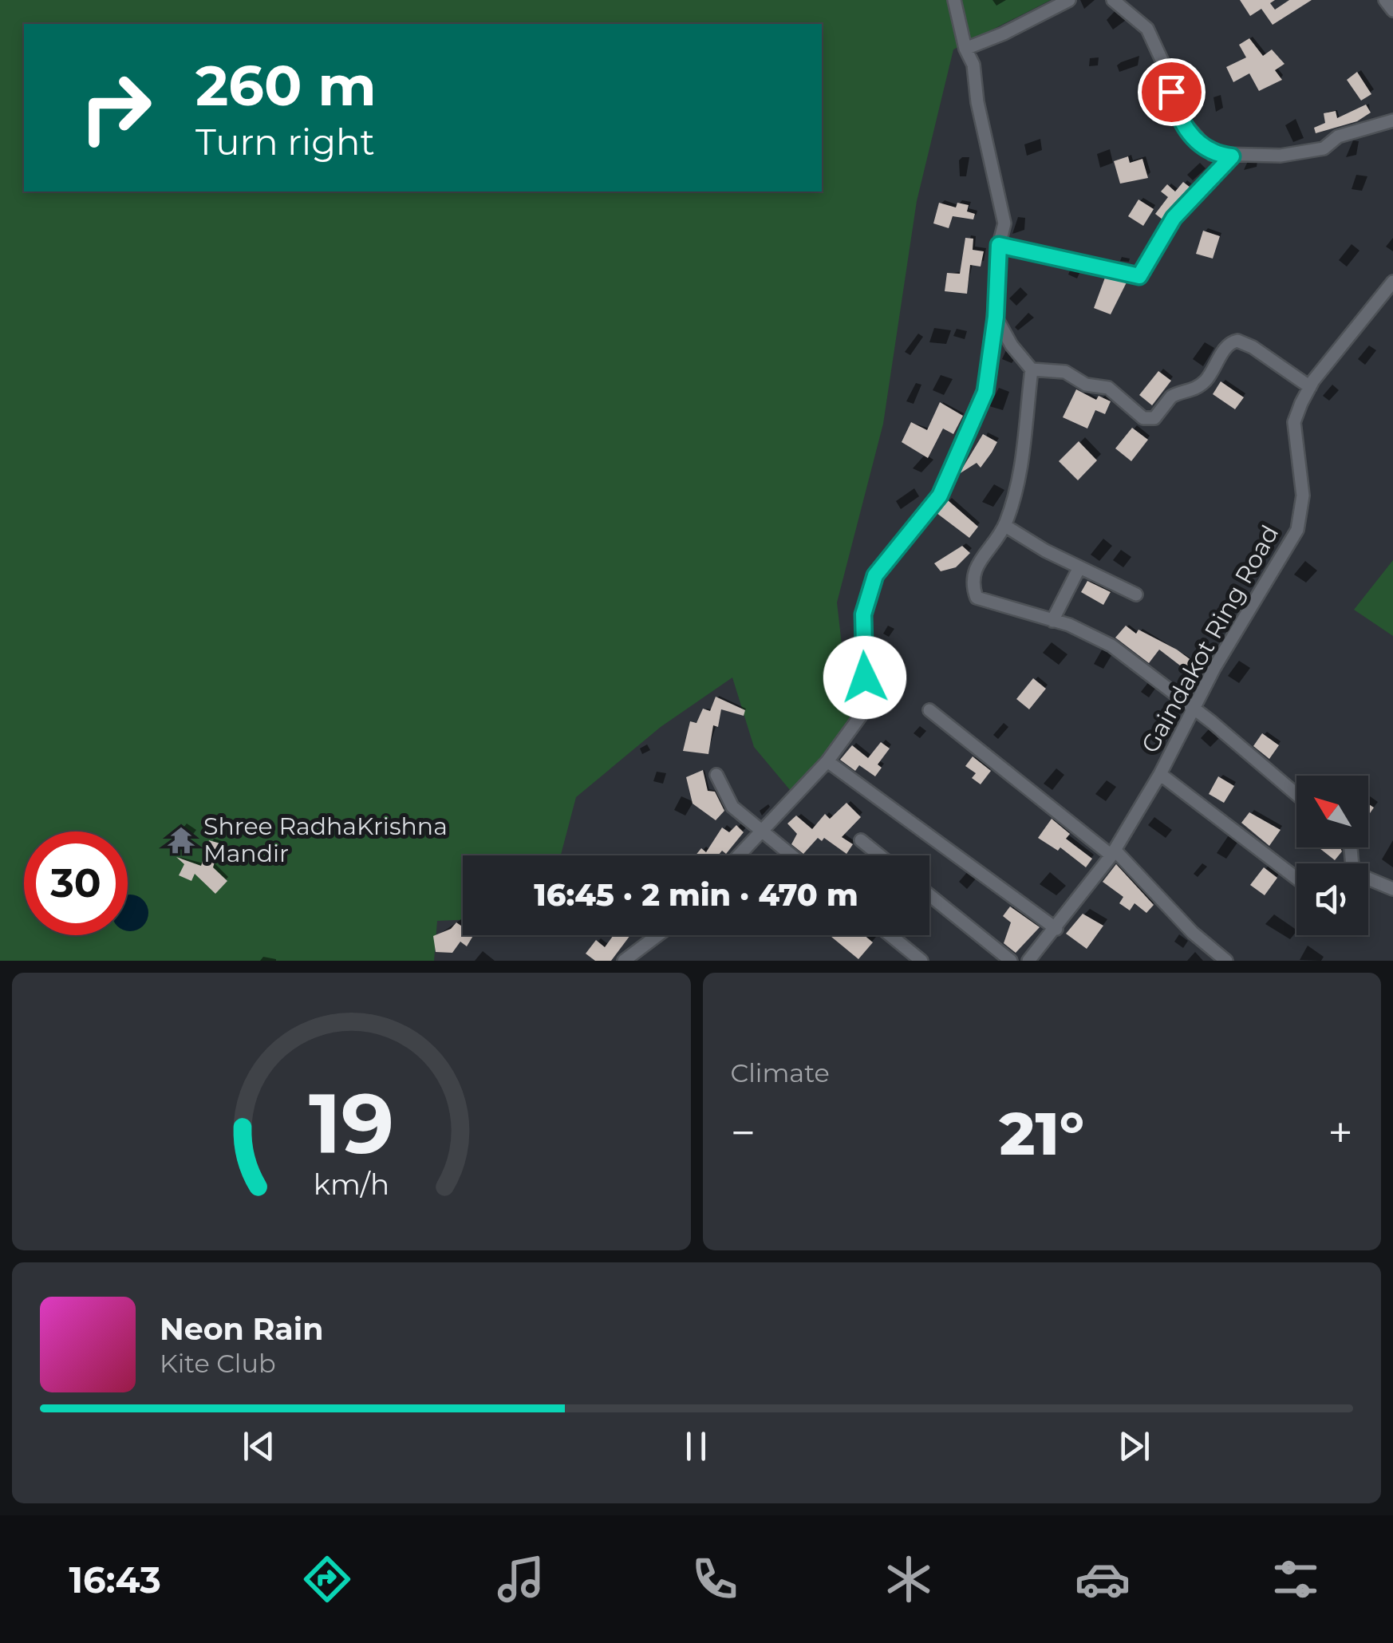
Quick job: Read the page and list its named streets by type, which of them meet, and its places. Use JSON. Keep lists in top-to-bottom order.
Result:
{
  "streets": {
    "street": ["Gaindakot Ring Road"]
  },
  "places": {
    "temple": ["Shree RadhaKrishna Mandir"]
  },
  "north": "top left",
  "page": {
    "turn": ["260 m", "Turn right"],
    "limit": "30",
    "trip": "16:45 · 2 min · 470 m",
    "tile": "Climate",
    "heat": ["−", "21°", "+"],
    "song": ["Neon Rain", "Kite Club"],
    "tabs": "16:43",
    "gauge": ["19", "km/h"]
  }
}
